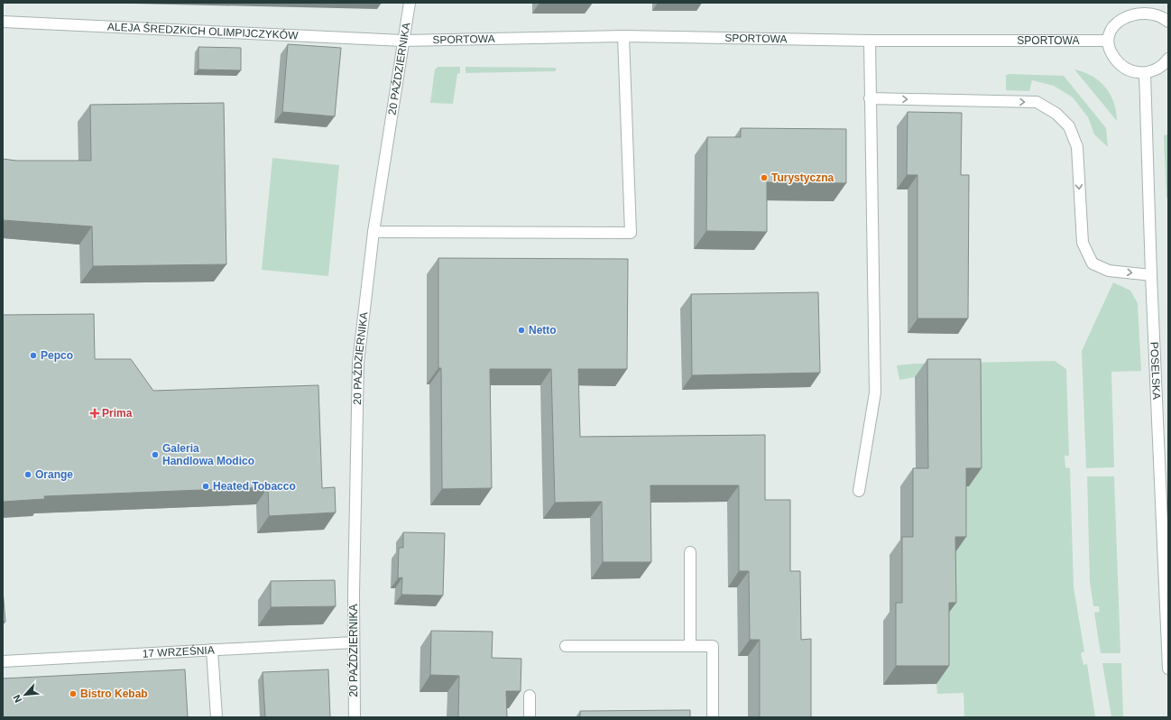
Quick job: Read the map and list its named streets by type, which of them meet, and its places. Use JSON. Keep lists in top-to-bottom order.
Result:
{
  "streets": {
    "street": [
      "ALEJA ŚREDZKICH OLIMPIJCZYKÓW",
      "SPORTOWA",
      "20 PAŹDZIERNIKA",
      "POSELSKA",
      "17 WRZEŚNIA"
    ]
  },
  "crossings": [
    ["ALEJA ŚREDZKICH OLIMPIJCZYKÓW", "SPORTOWA"],
    ["ALEJA ŚREDZKICH OLIMPIJCZYKÓW", "20 PAŹDZIERNIKA"],
    ["SPORTOWA", "20 PAŹDZIERNIKA"],
    ["20 PAŹDZIERNIKA", "17 WRZEŚNIA"]
  ],
  "places": {
    "other": [
      "Turystyczna",
      "Netto",
      "Pepco",
      "Galeria Handlowa Modico",
      "Orange",
      "Heated Tobacco",
      "Bistro Kebab"
    ],
    "health": ["Prima"]
  },
  "north": "bottom left"
}
